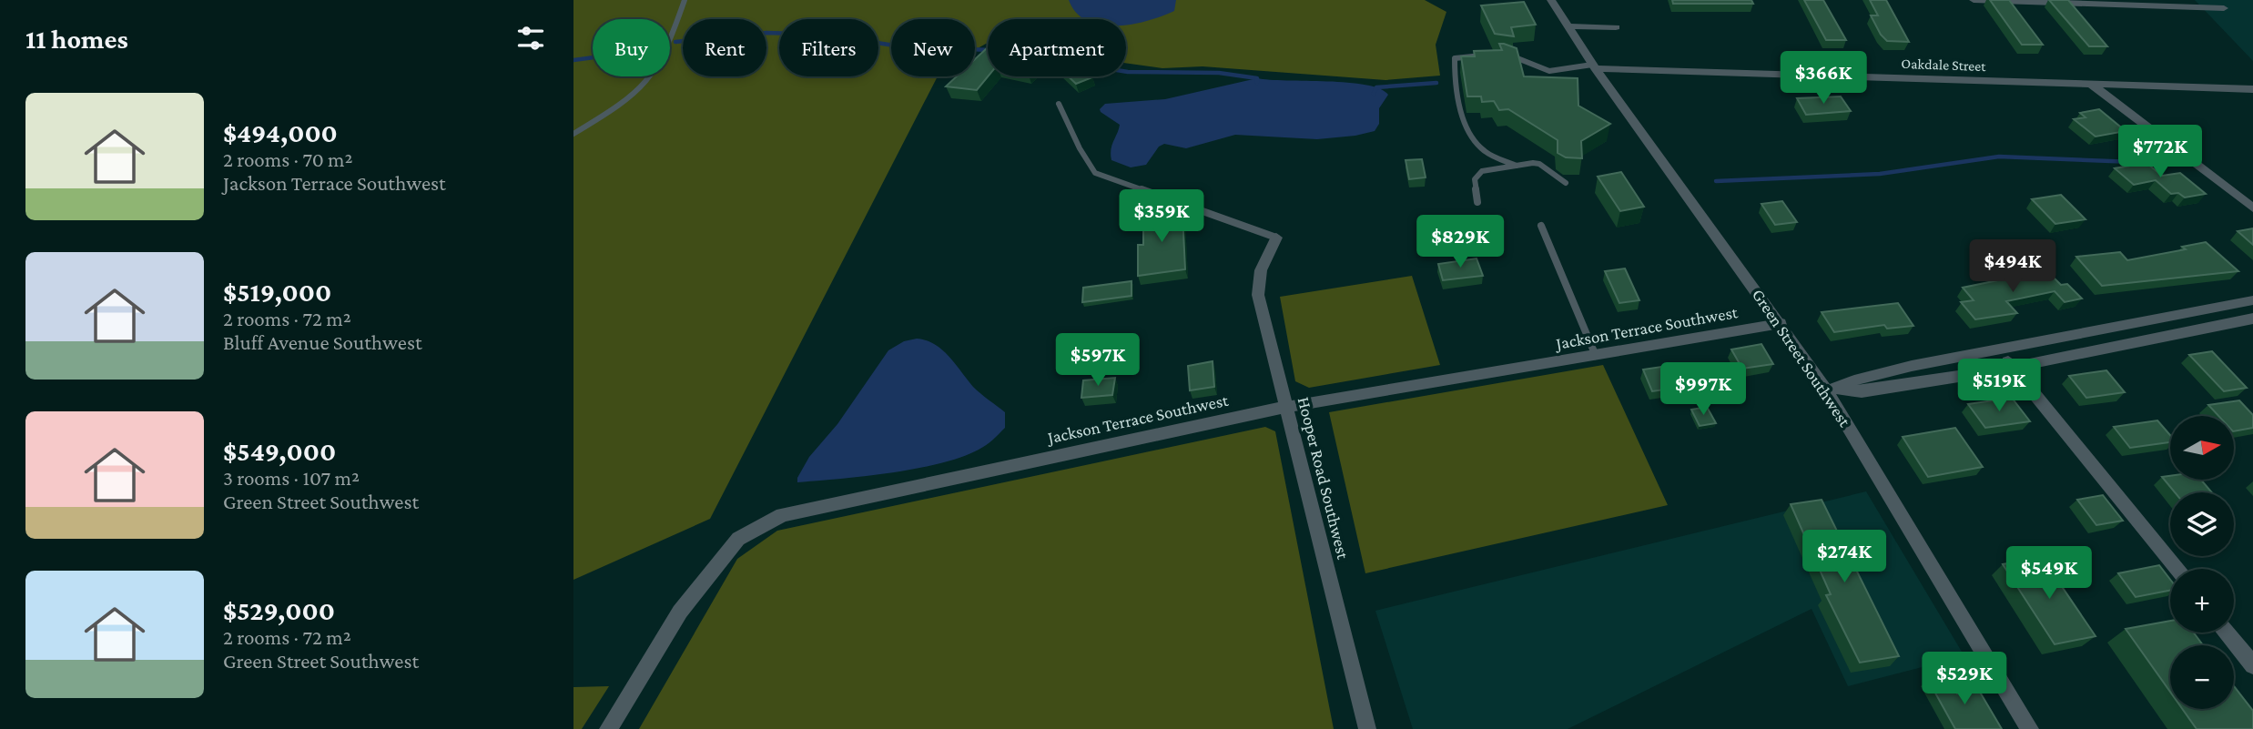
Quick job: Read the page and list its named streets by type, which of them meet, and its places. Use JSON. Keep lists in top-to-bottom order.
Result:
{
  "streets": {
    "street": [
      "Oakdale Street",
      "Jackson Terrace Southwest",
      "Green Street Southwest",
      "Hooper Road Southwest"
    ]
  },
  "crossings": [
    ["Oakdale Street", "Green Street Southwest"],
    ["Jackson Terrace Southwest", "Green Street Southwest"],
    ["Jackson Terrace Southwest", "Hooper Road Southwest"]
  ],
  "north": "right",
  "page": {
    "heading": "11 homes",
    "chip": [
      "Buy",
      "Rent",
      "Filters",
      "New",
      "Apartment"
    ],
    "price": [
      "$366K",
      "$772K",
      "$359K",
      "$829K",
      "$494K",
      "$597K",
      "$519K",
      "$997K",
      "$274K",
      "$549K",
      "$529K"
    ],
    "list": [
      {
        "name": "$494,000",
        "note": "2 rooms · 70 m² · Jackson Terrace Southwest"
      },
      {
        "name": "$519,000",
        "note": "2 rooms · 72 m² · Bluff Avenue Southwest"
      },
      {
        "name": "$549,000",
        "note": "3 rooms · 107 m² · Green Street Southwest"
      },
      {
        "name": "$529,000",
        "note": "2 rooms · 72 m² · Green Street Southwest"
      }
    ],
    "map_buttons": ["+", "−"]
  }
}
